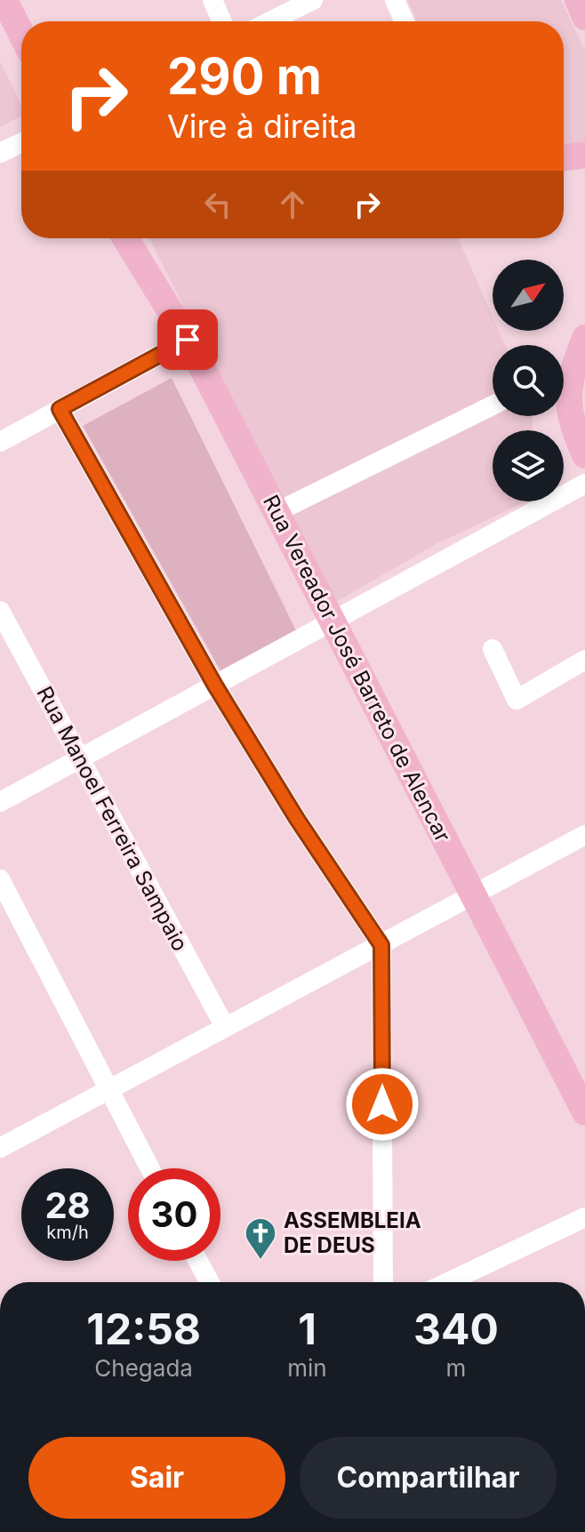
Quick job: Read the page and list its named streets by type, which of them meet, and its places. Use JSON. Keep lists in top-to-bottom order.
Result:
{
  "streets": {
    "main road": ["Rua Vereador José Barreto de Alencar"],
    "street": ["Rua Manoel Ferreira Sampaio"]
  },
  "places": {
    "church": ["ASSEMBLEIA DE DEUS"]
  },
  "north": "top right",
  "page": {
    "turn": ["290 m", "Vire à direita"],
    "speed": "28 km/h",
    "limit": "30",
    "eta": [
      "12:58",
      "Chegada",
      "1",
      "min",
      "340",
      "m"
    ],
    "buttons": ["Sair", "Compartilhar"]
  }
}
